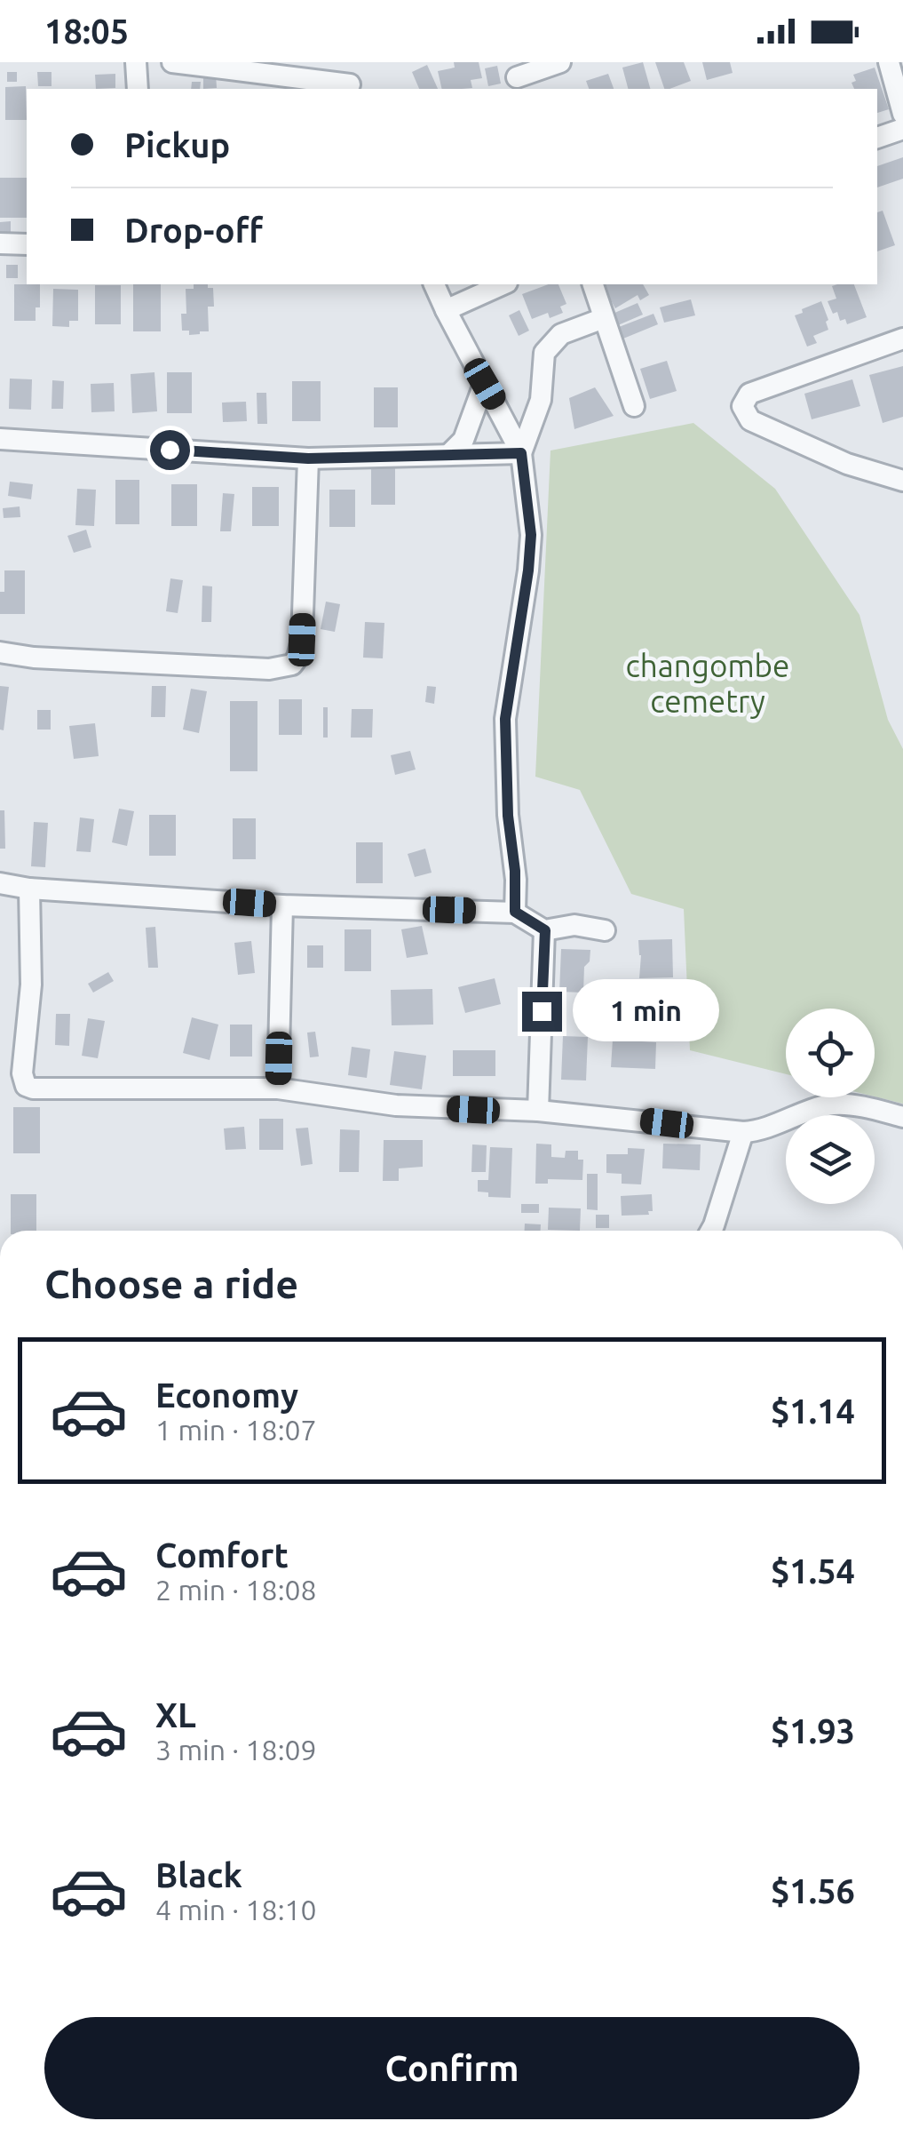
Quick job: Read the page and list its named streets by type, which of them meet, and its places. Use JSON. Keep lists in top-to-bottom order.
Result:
{
  "parks": ["changombe cemetry"],
  "page": {
    "status": "18:05",
    "banner": ["Pickup", "Drop-off"],
    "bubble": "1 min",
    "heading": "Choose a ride",
    "list": [
      {
        "name": "Economy",
        "note": "1 min · 18:07",
        "value": "$1.14"
      },
      {
        "name": "Comfort",
        "note": "2 min · 18:08",
        "value": "$1.54"
      },
      {
        "name": "XL",
        "note": "3 min · 18:09",
        "value": "$1.93"
      },
      {
        "name": "Black",
        "note": "4 min · 18:10",
        "value": "$1.56"
      }
    ],
    "buttons": "Confirm"
  }
}
